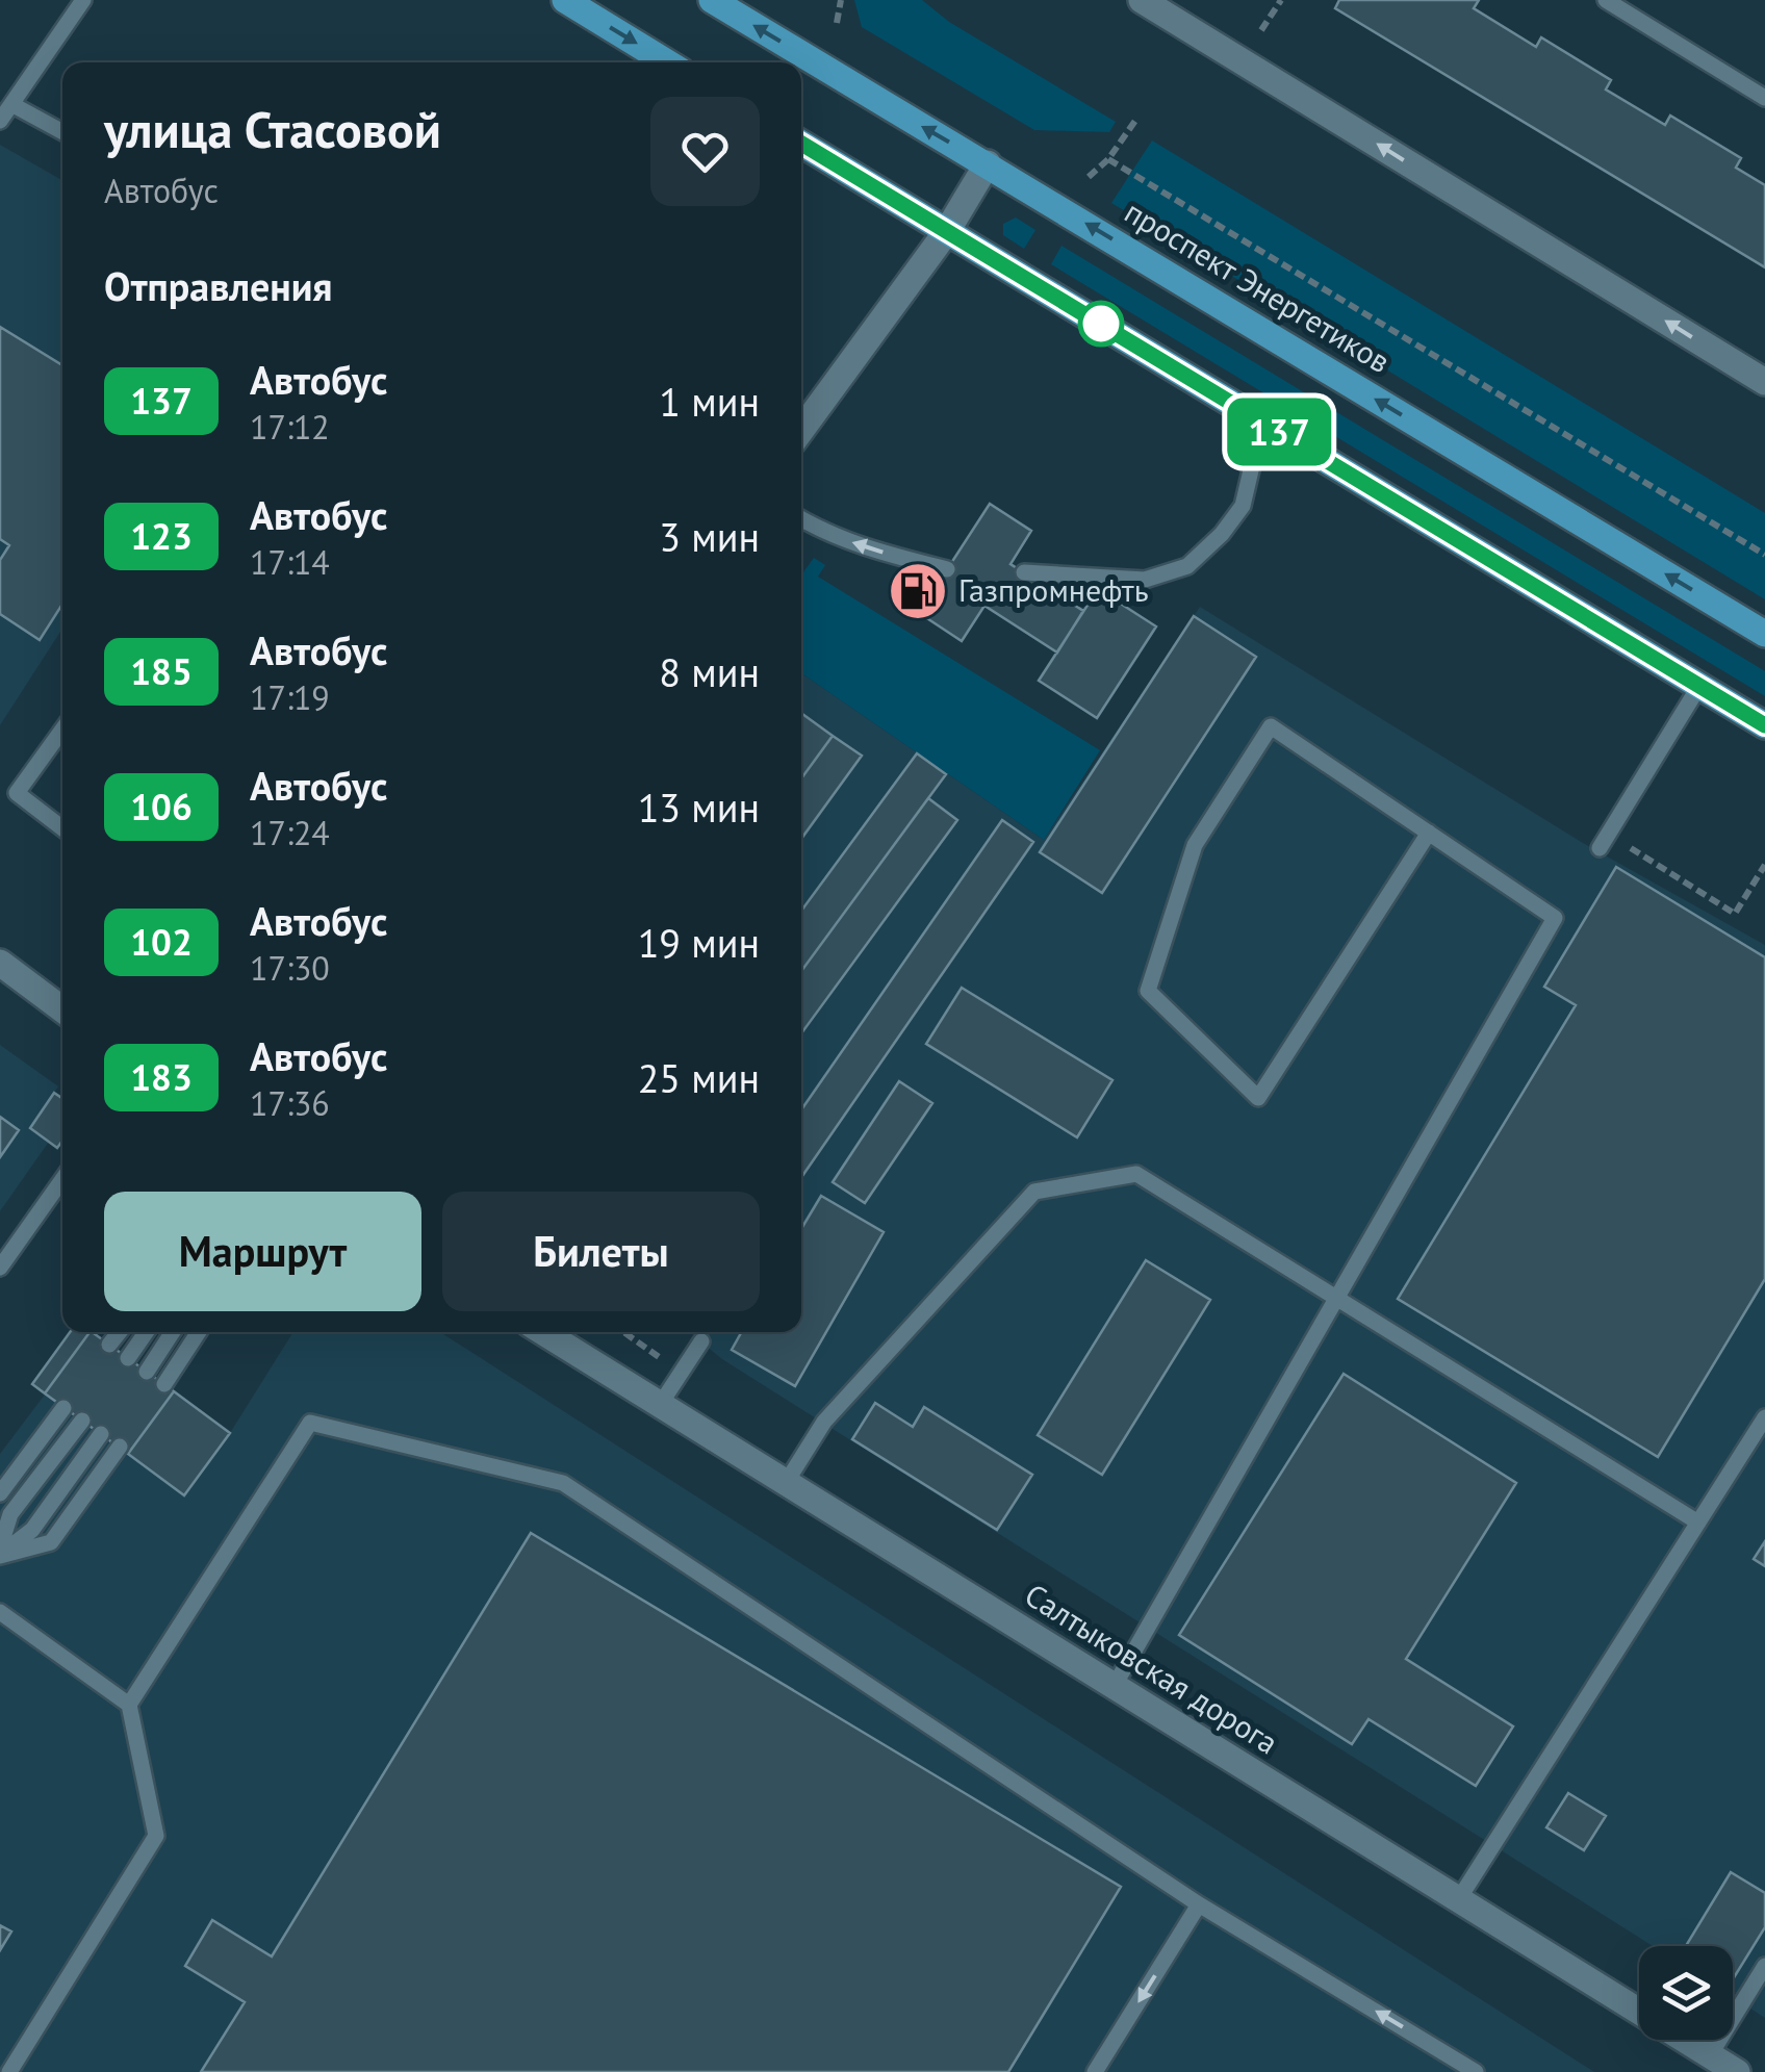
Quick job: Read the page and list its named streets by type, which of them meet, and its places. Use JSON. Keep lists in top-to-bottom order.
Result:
{
  "streets": {
    "main road": ["проспект Энергетиков"],
    "street": ["Салтыковская дорога"]
  },
  "places": {
    "fuel station": ["Газпромнефть"]
  },
  "lines": ["bus line 137"],
  "page": {
    "on_map": "137",
    "heading": [
      ["улица Стасовой", "Автобус"],
      "Отправления"
    ],
    "list": [
      {
        "mark": "137",
        "name": "Автобус",
        "note": "17:12",
        "value": "1 мин"
      },
      {
        "mark": "123",
        "name": "Автобус",
        "note": "17:14",
        "value": "3 мин"
      },
      {
        "mark": "185",
        "name": "Автобус",
        "note": "17:19",
        "value": "8 мин"
      },
      {
        "mark": "106",
        "name": "Автобус",
        "note": "17:24",
        "value": "13 мин"
      },
      {
        "mark": "102",
        "name": "Автобус",
        "note": "17:30",
        "value": "19 мин"
      },
      {
        "mark": "183",
        "name": "Автобус",
        "note": "17:36",
        "value": "25 мин"
      }
    ],
    "buttons": ["Маршрут", "Билеты"]
  }
}
